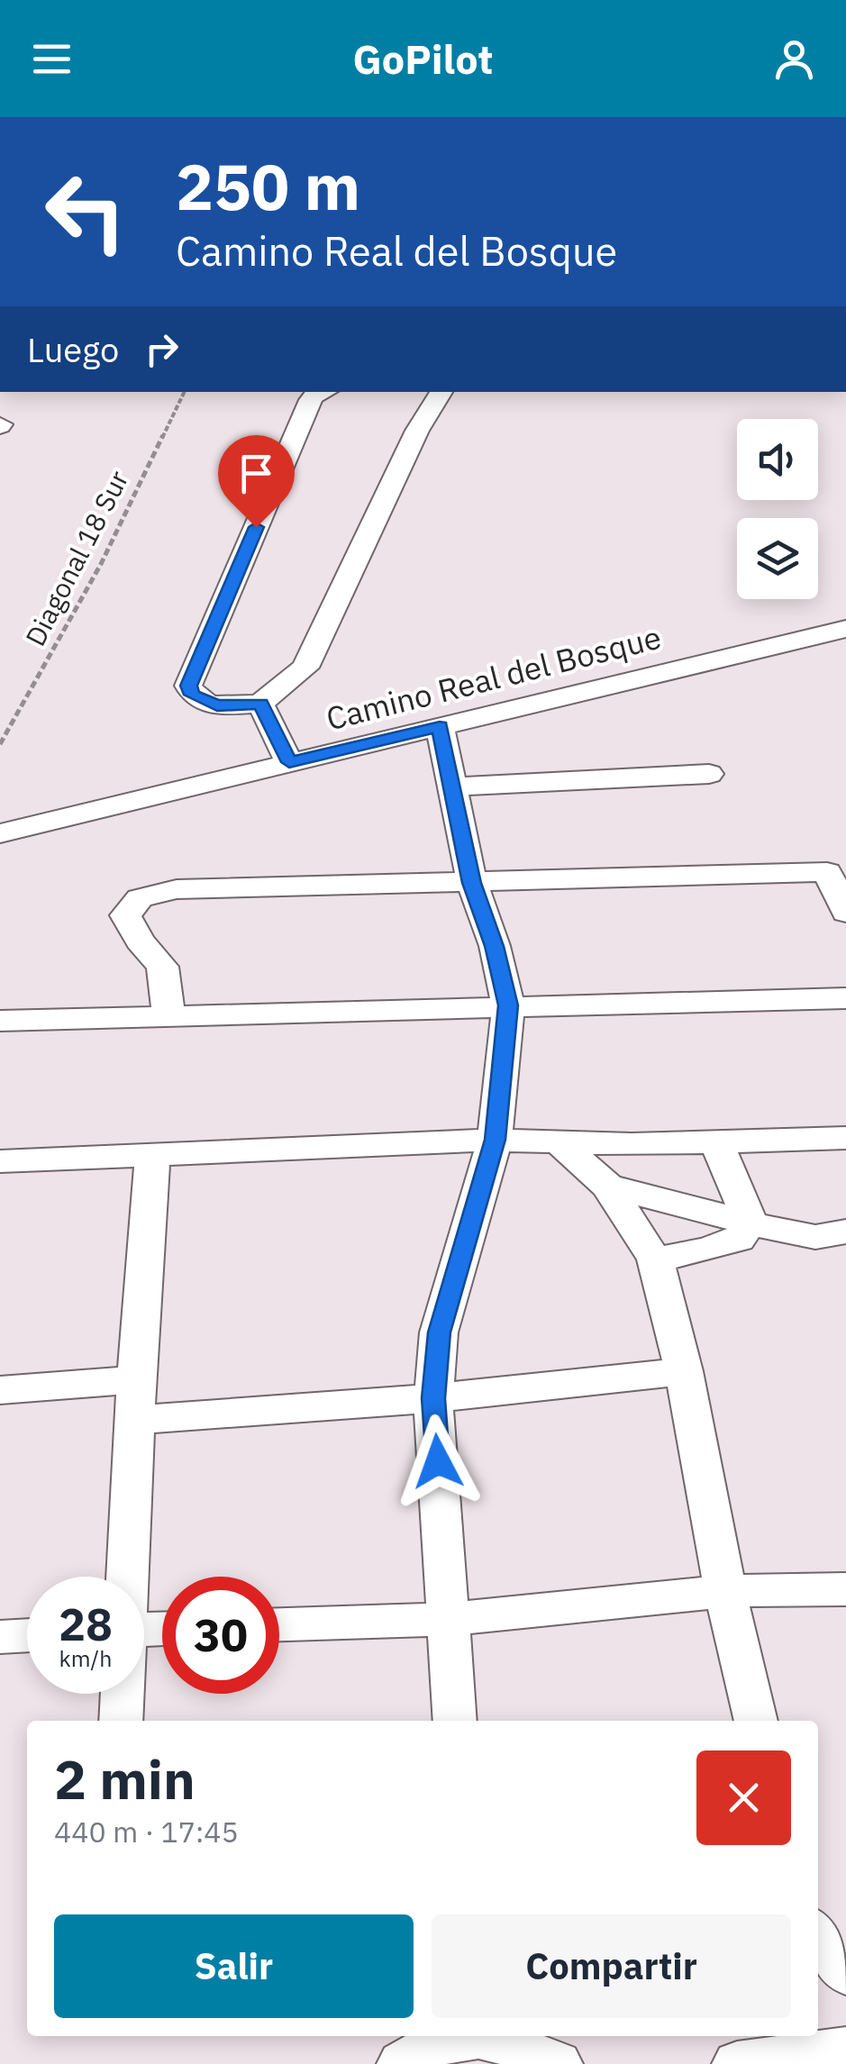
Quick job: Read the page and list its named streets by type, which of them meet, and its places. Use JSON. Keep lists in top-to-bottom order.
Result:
{
  "streets": {
    "street": ["Camino Real del Bosque"],
    "path": ["Diagonal 18 Sur"]
  },
  "page": {
    "header": "GoPilot",
    "turn": ["250 m", "Camino Real del Bosque"],
    "then": "Luego",
    "speed": "28 km/h",
    "limit": "30",
    "heading": ["2 min", "440 m · 17:45"],
    "buttons": ["Salir", "Compartir"]
  }
}
